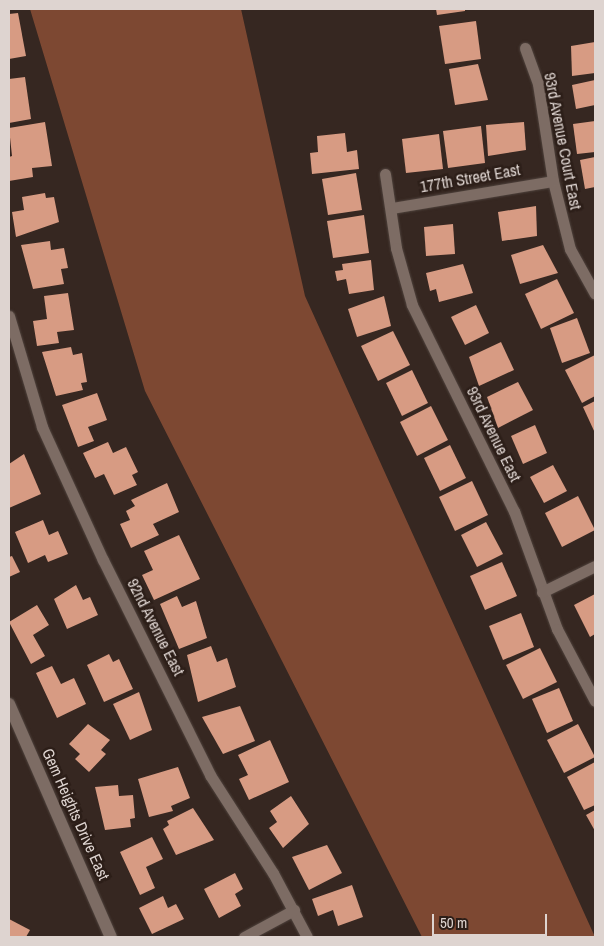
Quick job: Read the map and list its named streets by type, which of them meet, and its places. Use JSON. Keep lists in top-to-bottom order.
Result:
{
  "streets": {
    "street": [
      "93rd Avenue Court East",
      "177th Street East",
      "93rd Avenue East",
      "92nd Avenue East",
      "Gem Heights Drive East"
    ]
  },
  "crossings": [
    ["93rd Avenue Court East", "177th Street East"],
    ["177th Street East", "93rd Avenue East"]
  ],
  "scale_bar": "50 m"
}
